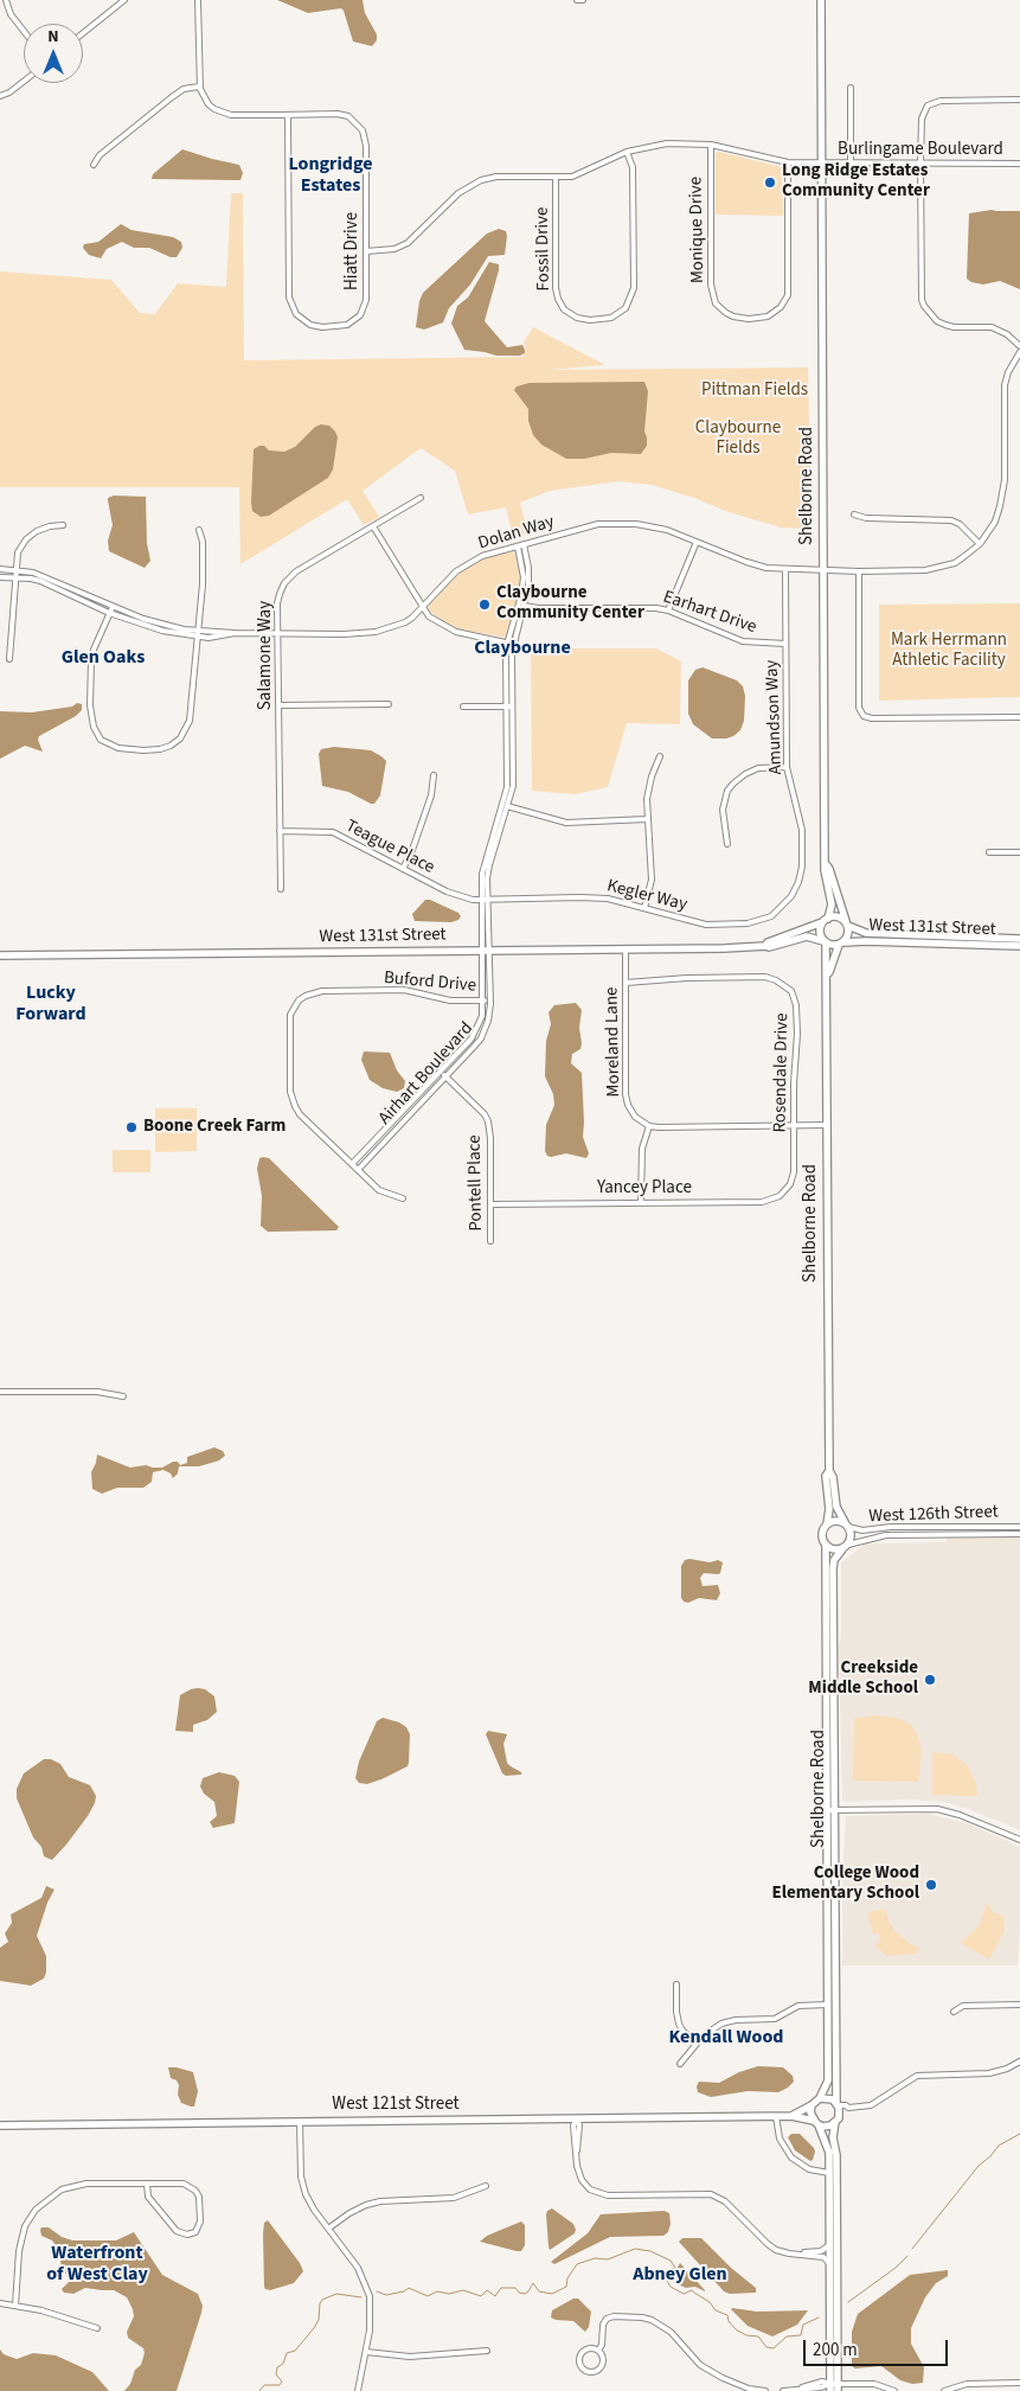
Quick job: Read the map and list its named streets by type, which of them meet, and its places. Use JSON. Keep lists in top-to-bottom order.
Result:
{
  "streets": {
    "street": [
      "Burlingame Boulevard",
      "Monique Drive",
      "Fossil Drive",
      "Hiatt Drive",
      "Shelborne Road",
      "Dolan Way",
      "Earhart Drive",
      "Salamone Way",
      "Amundson Way",
      "Teague Place",
      "Kegler Way",
      "West 131st Street",
      "Buford Drive",
      "Moreland Lane",
      "Rosendale Drive",
      "Airhart Boulevard",
      "Pontell Place",
      "Yancey Place",
      "West 126th Street",
      "West 121st Street"
    ]
  },
  "crossings": [
    ["Burlingame Boulevard", "Monique Drive"],
    ["Burlingame Boulevard", "Fossil Drive"],
    ["Burlingame Boulevard", "Hiatt Drive"],
    ["Burlingame Boulevard", "Shelborne Road"],
    ["Shelborne Road", "Dolan Way"],
    ["Shelborne Road", "West 131st Street"],
    ["Shelborne Road", "West 126th Street"],
    ["Shelborne Road", "West 121st Street"],
    ["Dolan Way", "Salamone Way"],
    ["Dolan Way", "Amundson Way"],
    ["Earhart Drive", "Amundson Way"],
    ["Salamone Way", "Teague Place"],
    ["Amundson Way", "Kegler Way"],
    ["Teague Place", "Kegler Way"],
    ["West 131st Street", "Moreland Lane"],
    ["West 131st Street", "Airhart Boulevard"],
    ["Buford Drive", "Airhart Boulevard"],
    ["Moreland Lane", "Rosendale Drive"],
    ["Rosendale Drive", "Yancey Place"],
    ["Airhart Boulevard", "Pontell Place"],
    ["Pontell Place", "Yancey Place"]
  ],
  "districts": [
    "Longridge Estates",
    "Claybourne",
    "Glen Oaks",
    "Lucky Forward",
    "Kendall Wood",
    "Waterfront of West Clay",
    "Abney Glen"
  ],
  "parks": ["Pittman Fields", "Claybourne Fields", "Mark Herrmann Athletic Facility"],
  "places": [
    "Long Ridge Estates Community Center",
    "Claybourne Community Center",
    "Boone Creek Farm",
    "Creekside Middle School",
    "College Wood Elementary School"
  ],
  "scale_bar": "200 m",
  "north": "top"
}
